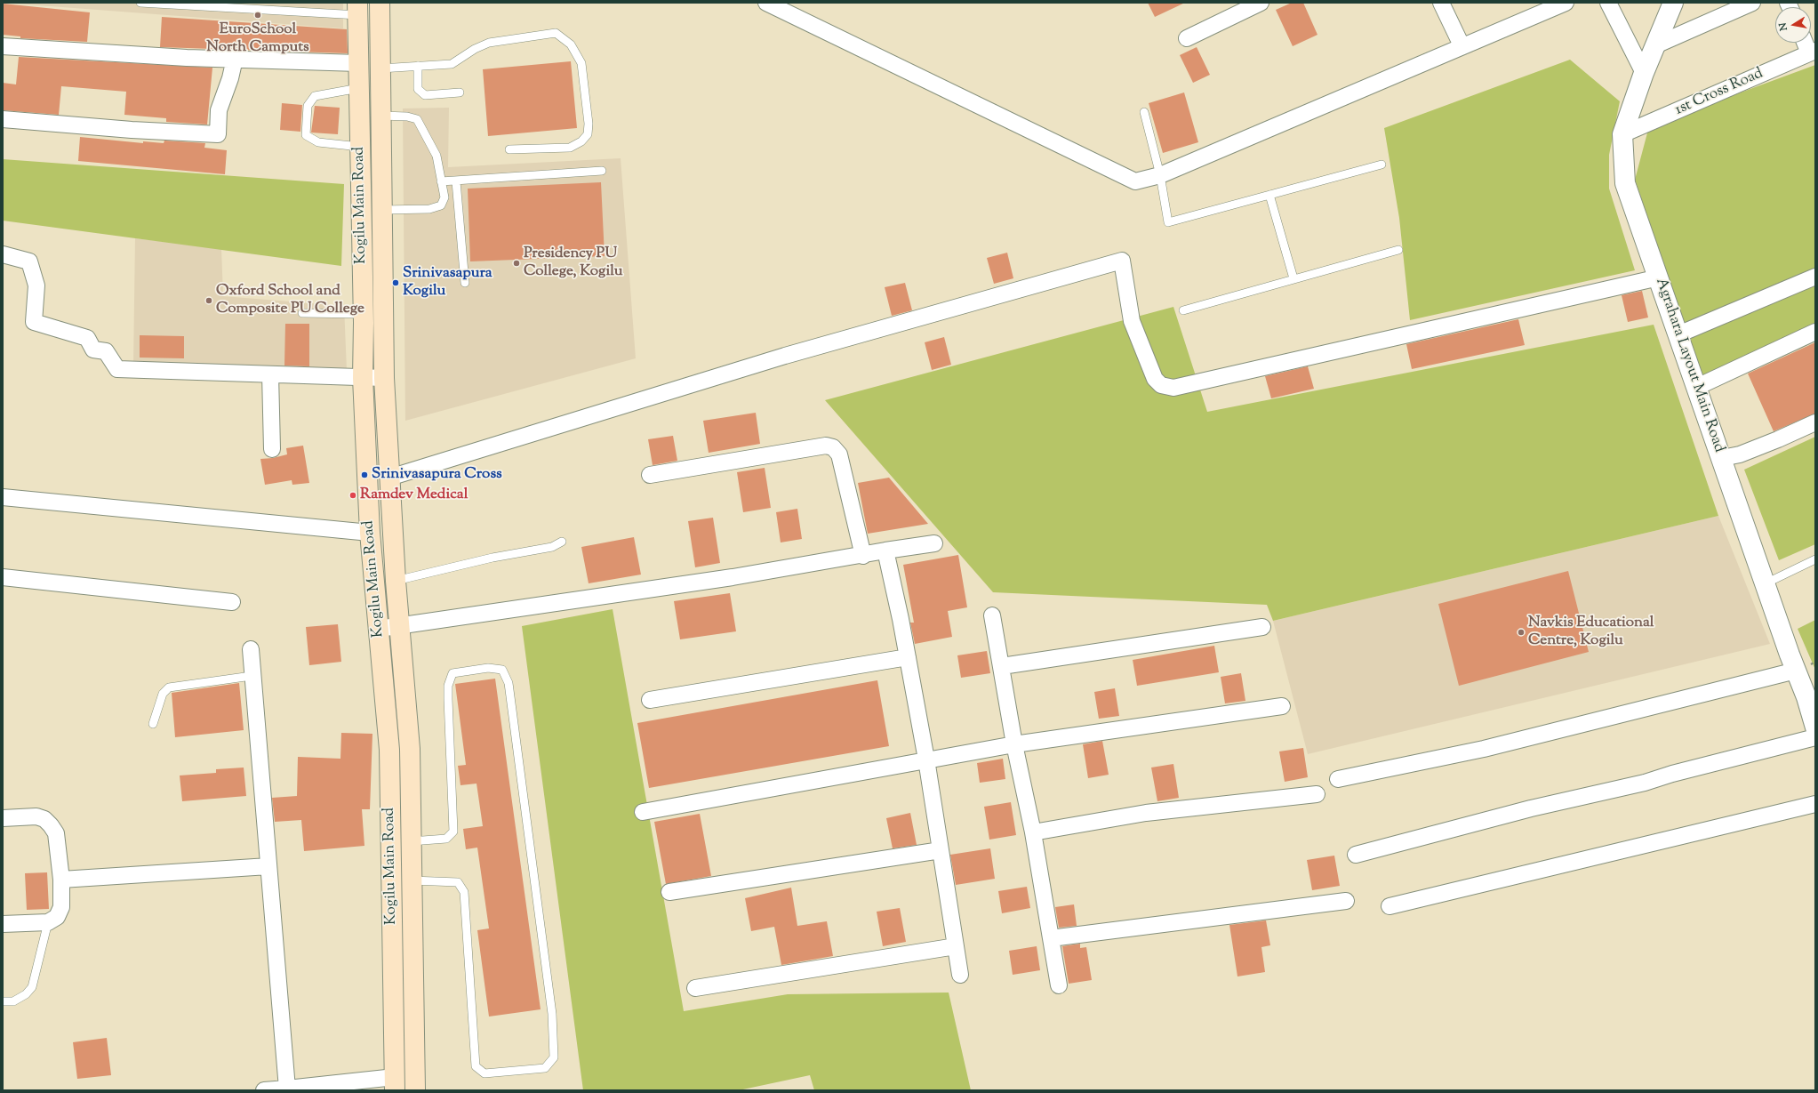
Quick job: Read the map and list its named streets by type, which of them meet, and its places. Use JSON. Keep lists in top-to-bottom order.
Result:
{
  "streets": {
    "main road": ["Kogilu Main Road"],
    "street": ["1st Cross Road", "Agrahara Layout Main Road"]
  },
  "crossings": [
    ["1st Cross Road", "Agrahara Layout Main Road"]
  ],
  "places": [
    "EuroSchool North Camputs",
    "Presidency PU College, Kogilu",
    "Srinivasapura Kogilu",
    "Oxford School and Composite PU College",
    "Srinivasapura Cross",
    "Ramdev Medical",
    "Navkis Educational Centre, Kogilu"
  ],
  "north": "left"
}
